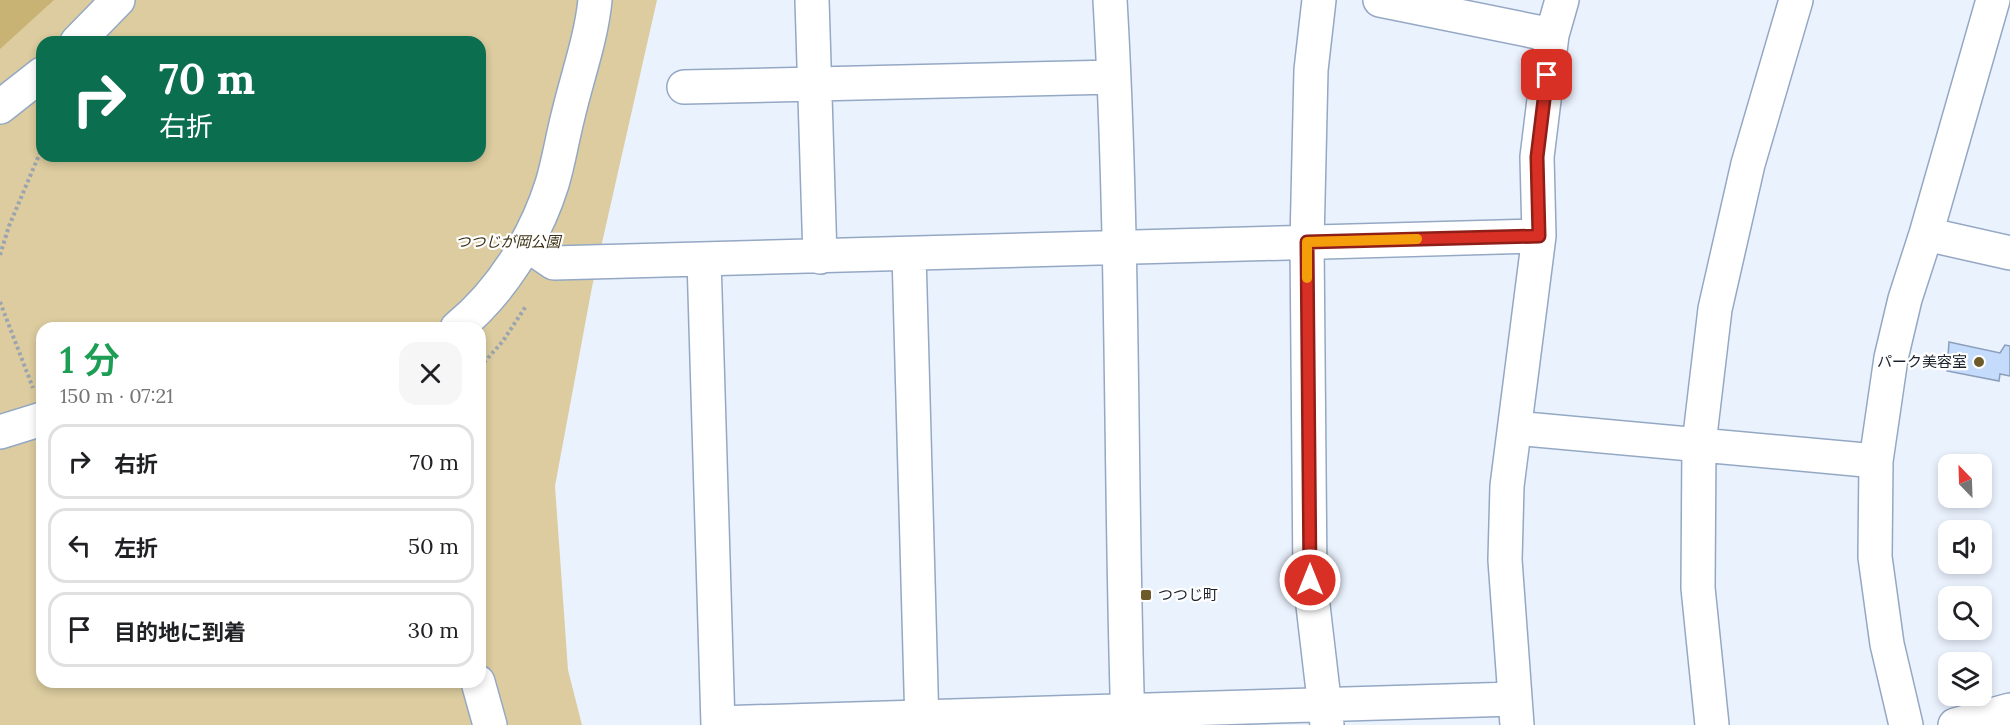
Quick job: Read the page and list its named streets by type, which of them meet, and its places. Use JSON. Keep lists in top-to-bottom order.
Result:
{
  "parks": ["つつじが岡公園"],
  "places": {
    "other": ["パーク美容室"],
    "transit": ["つつじ町"]
  },
  "north": "top left",
  "page": {
    "turn": ["70 m", "右折"],
    "heading": ["1 分", "150 m · 07:21"],
    "list": [
      {
        "name": "右折",
        "value": "70 m"
      },
      {
        "name": "左折",
        "value": "50 m"
      },
      {
        "name": "目的地に到着",
        "value": "30 m"
      }
    ]
  }
}
